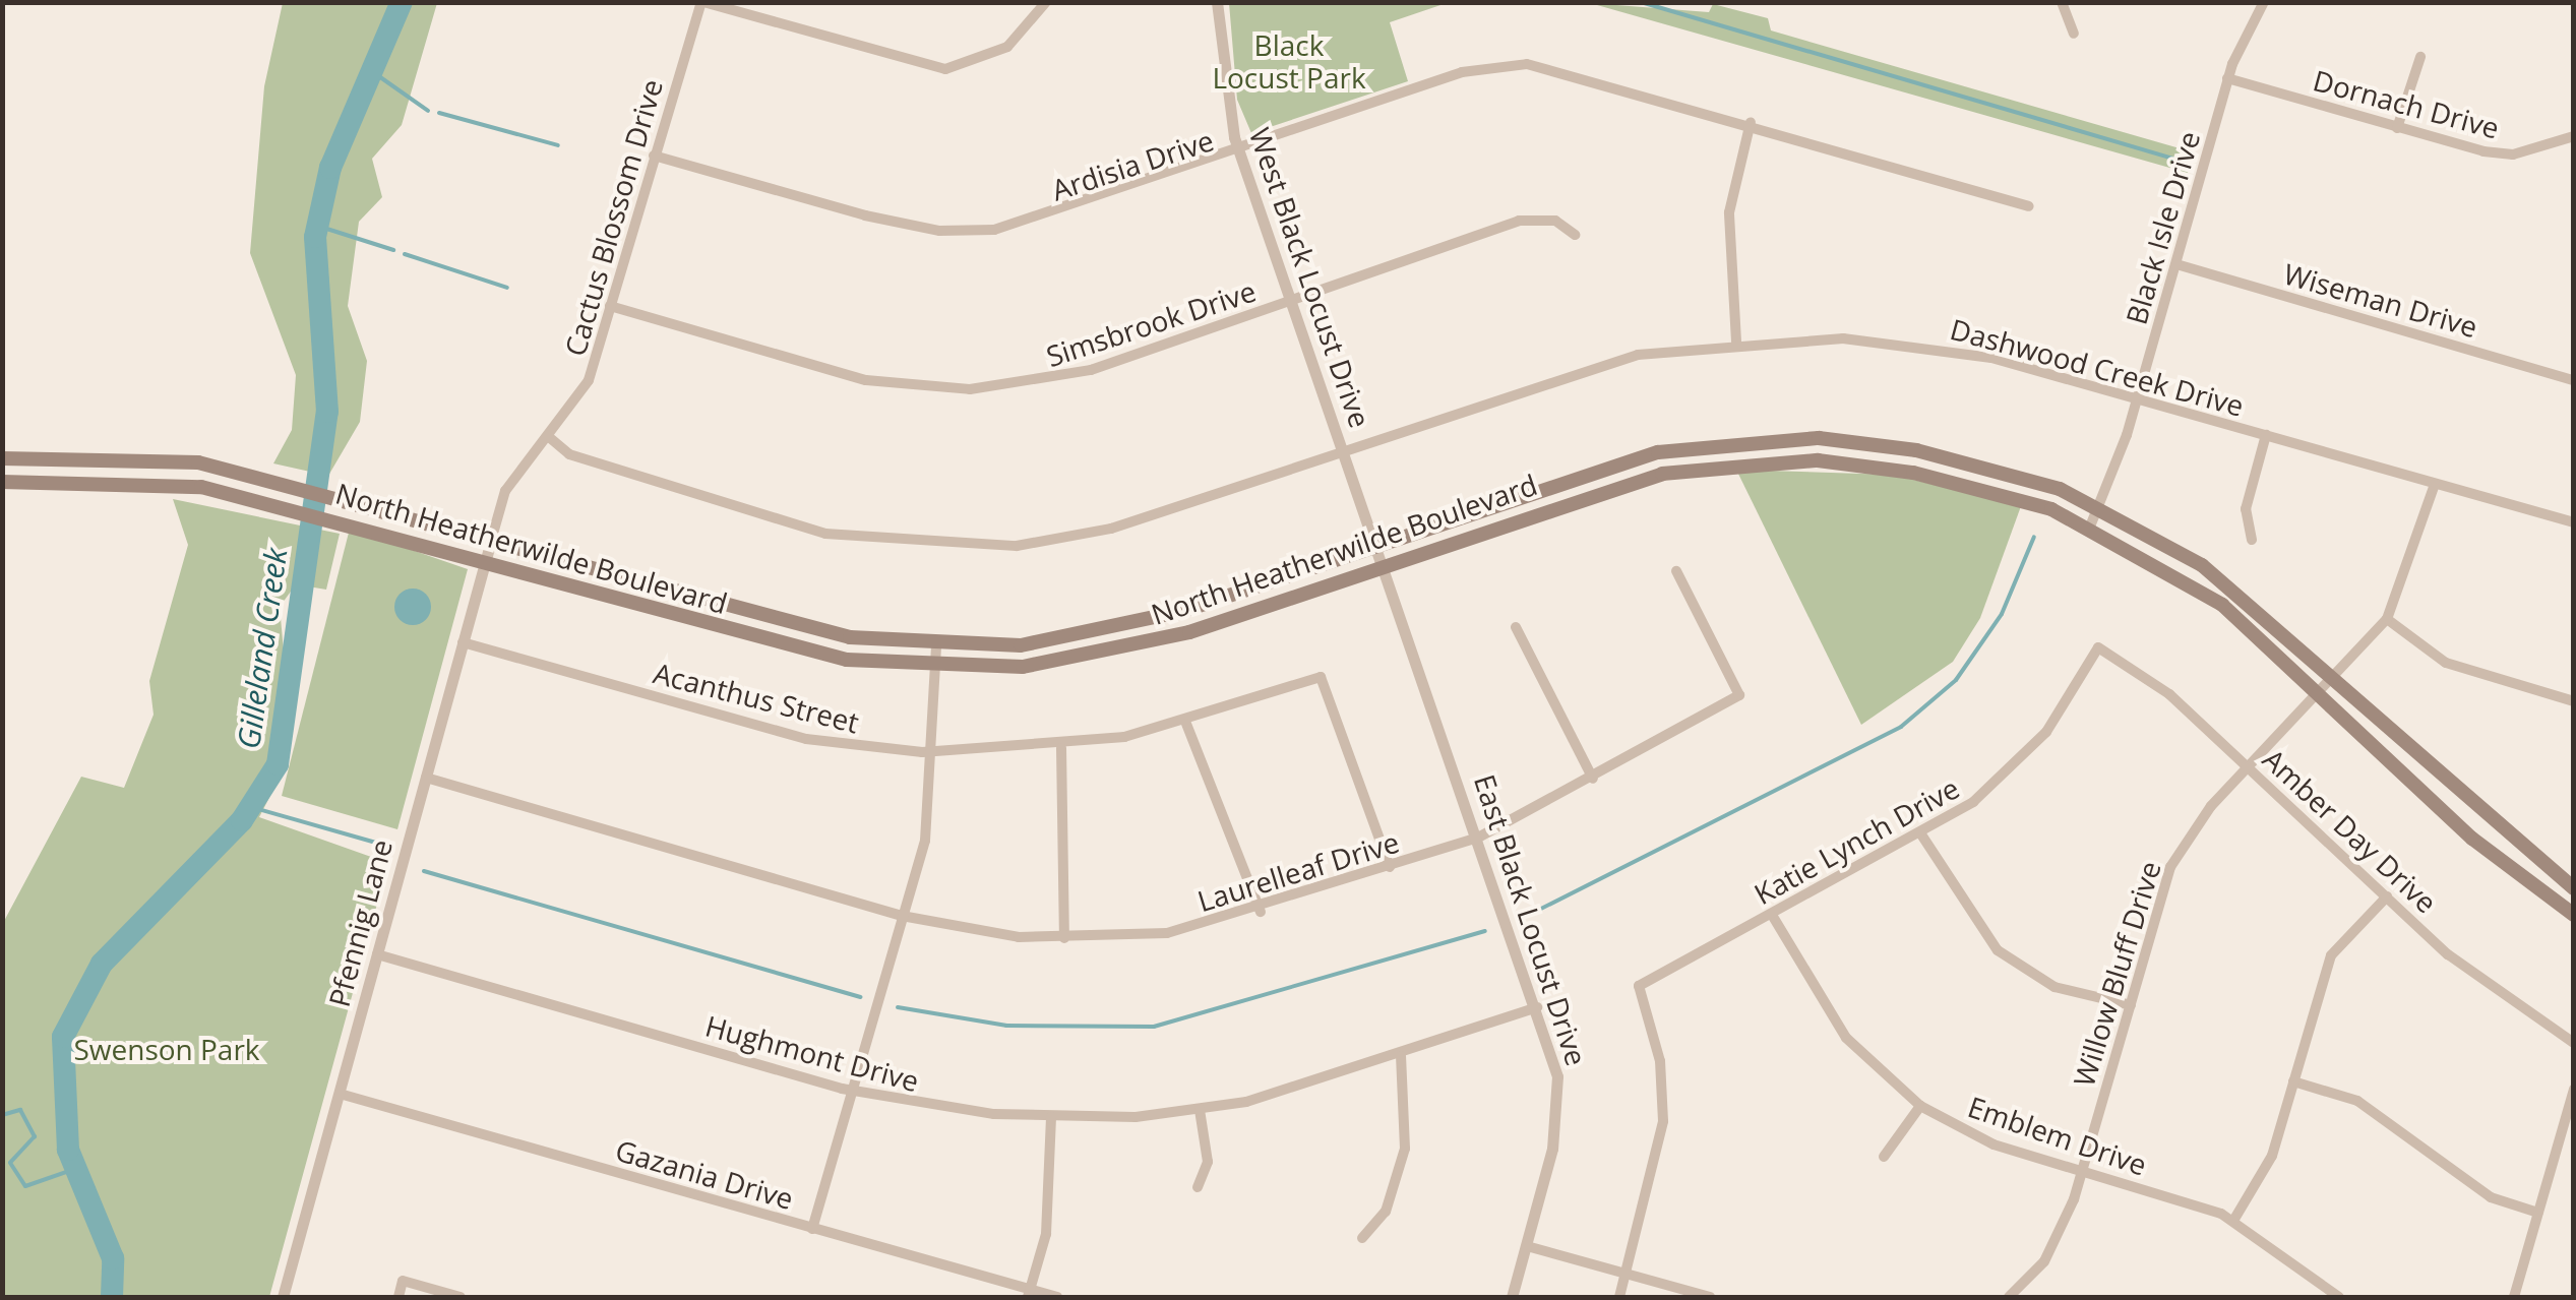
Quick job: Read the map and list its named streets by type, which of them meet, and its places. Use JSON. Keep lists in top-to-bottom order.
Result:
{
  "streets": {
    "main road": ["North Heatherwilde Boulevard"],
    "street": [
      "Dornach Drive",
      "Ardisia Drive",
      "Cactus Blossom Drive",
      "Black Isle Drive",
      "West Black Locust Drive",
      "Wiseman Drive",
      "Simsbrook Drive",
      "Dashwood Creek Drive",
      "Acanthus Street",
      "Amber Day Drive",
      "Katie Lynch Drive",
      "Laurelleaf Drive",
      "East Black Locust Drive",
      "Pfennig Lane",
      "Willow Bluff Drive",
      "Hughmont Drive",
      "Emblem Drive",
      "Gazania Drive"
    ]
  },
  "crossings": [
    ["Dornach Drive", "Black Isle Drive"],
    ["Ardisia Drive", "Cactus Blossom Drive"],
    ["Ardisia Drive", "West Black Locust Drive"],
    ["Cactus Blossom Drive", "Simsbrook Drive"],
    ["Cactus Blossom Drive", "Dashwood Creek Drive"],
    ["Cactus Blossom Drive", "North Heatherwilde Boulevard"],
    ["Cactus Blossom Drive", "Pfennig Lane"],
    ["Black Isle Drive", "Wiseman Drive"],
    ["Black Isle Drive", "Dashwood Creek Drive"],
    ["Black Isle Drive", "North Heatherwilde Boulevard"],
    ["West Black Locust Drive", "Simsbrook Drive"],
    ["West Black Locust Drive", "Dashwood Creek Drive"],
    ["West Black Locust Drive", "North Heatherwilde Boulevard"],
    ["West Black Locust Drive", "East Black Locust Drive"],
    ["Dashwood Creek Drive", "Willow Bluff Drive"],
    ["North Heatherwilde Boulevard", "East Black Locust Drive"],
    ["North Heatherwilde Boulevard", "Pfennig Lane"],
    ["North Heatherwilde Boulevard", "Willow Bluff Drive"],
    ["Acanthus Street", "Laurelleaf Drive"],
    ["Acanthus Street", "Pfennig Lane"],
    ["Amber Day Drive", "Katie Lynch Drive"],
    ["Amber Day Drive", "Willow Bluff Drive"],
    ["Katie Lynch Drive", "Emblem Drive"],
    ["Laurelleaf Drive", "East Black Locust Drive"],
    ["Laurelleaf Drive", "Pfennig Lane"],
    ["East Black Locust Drive", "Hughmont Drive"],
    ["Pfennig Lane", "Hughmont Drive"],
    ["Pfennig Lane", "Gazania Drive"],
    ["Willow Bluff Drive", "Emblem Drive"]
  ],
  "water": ["Gilleland Creek"],
  "parks": ["Black Locust Park", "Swenson Park"]
}
